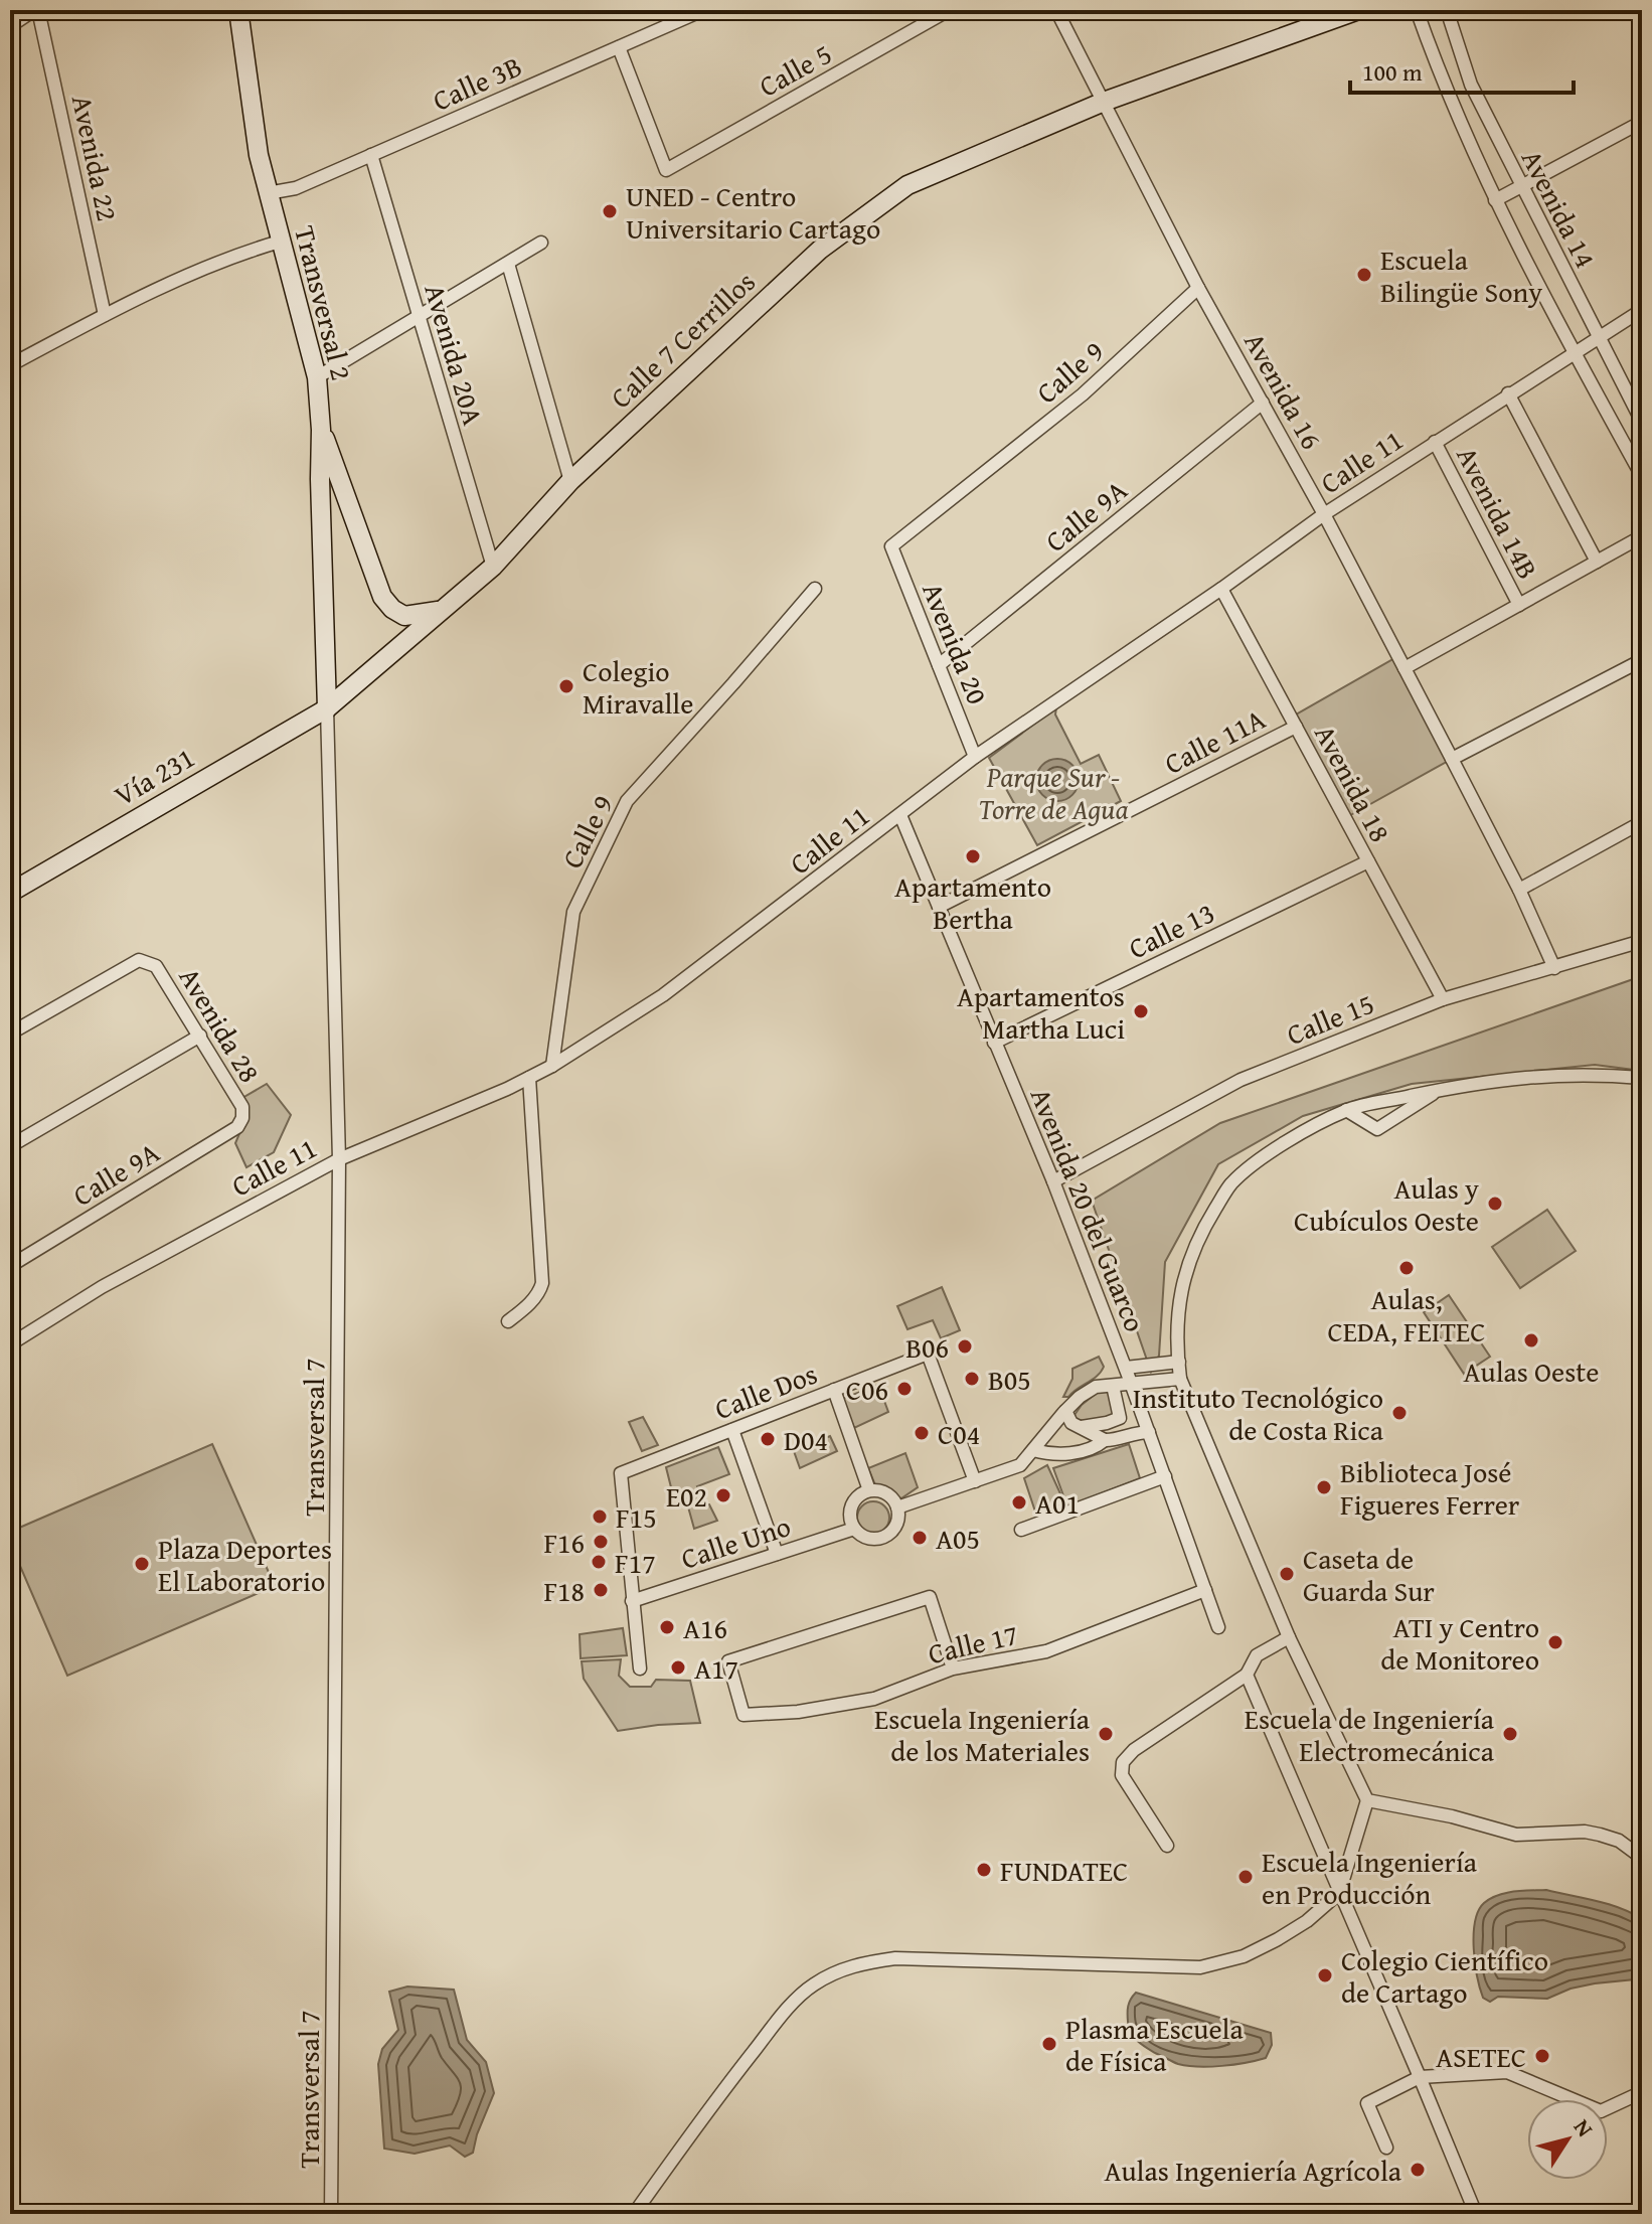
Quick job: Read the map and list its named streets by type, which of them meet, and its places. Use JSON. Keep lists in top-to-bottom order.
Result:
{
  "streets": {
    "main road": ["Transversal 2", "Calle 7 Cerrillos", "Vía 231"],
    "street": [
      "Calle 5",
      "Calle 3B",
      "Avenida 22",
      "Avenida 14",
      "Avenida 20A",
      "Calle 9",
      "Avenida 16",
      "Calle 11",
      "Avenida 14B",
      "Calle 9A",
      "Avenida 20",
      "Calle 11A",
      "Avenida 18",
      "Calle 13",
      "Calle 15",
      "Avenida 28",
      "Avenida 20 del Guarco",
      "Calle Dos",
      "Transversal 7",
      "Calle Uno",
      "Calle 17"
    ]
  },
  "crossings": [
    ["Calle 5", "Calle 3B"],
    ["Calle 3B", "Transversal 2"],
    ["Calle 3B", "Avenida 20A"],
    ["Avenida 14", "Calle 11"],
    ["Transversal 2", "Calle 7 Cerrillos"],
    ["Transversal 2", "Vía 231"],
    ["Transversal 2", "Transversal 7"],
    ["Calle 7 Cerrillos", "Avenida 20A"],
    ["Calle 7 Cerrillos", "Avenida 16"],
    ["Calle 7 Cerrillos", "Vía 231"],
    ["Calle 7 Cerrillos", "Transversal 7"],
    ["Calle 9", "Avenida 16"],
    ["Calle 9", "Calle 11"],
    ["Calle 9", "Avenida 20"],
    ["Avenida 16", "Calle 11"],
    ["Avenida 16", "Calle 9A"],
    ["Avenida 16", "Calle 15"],
    ["Calle 11", "Avenida 14B"],
    ["Calle 11", "Avenida 20"],
    ["Calle 11", "Avenida 18"],
    ["Calle 11", "Avenida 20 del Guarco"],
    ["Calle 11", "Transversal 7"],
    ["Calle 9A", "Avenida 20"],
    ["Calle 9A", "Avenida 28"],
    ["Calle 11A", "Avenida 18"],
    ["Calle 11A", "Avenida 20 del Guarco"],
    ["Vía 231", "Transversal 7"],
    ["Avenida 18", "Calle 13"],
    ["Avenida 18", "Calle 15"],
    ["Calle 13", "Avenida 20 del Guarco"],
    ["Calle 15", "Avenida 20 del Guarco"],
    ["Avenida 20 del Guarco", "Calle 17"],
    ["Calle Dos", "Calle Uno"]
  ],
  "parks": ["Parque Sur - Torre de Agua"],
  "places": [
    "UNED - Centro Universitario Cartago",
    "Escuela Bilingüe Sony",
    "Colegio Miravalle",
    "Apartamento Bertha",
    "Apartamentos Martha Luci",
    "Aulas y Cubículos Oeste",
    "Aulas, CEDA, FEITEC",
    "Aulas Oeste",
    "B06",
    "B05",
    "C06",
    "Instituto Tecnológico de Costa Rica",
    "C04",
    "D04",
    "Biblioteca José Figueres Ferrer",
    "E02",
    "A01",
    "F15",
    "A05",
    "F16",
    "F17",
    "Plaza Deportes El Laboratorio",
    "Caseta de Guarda Sur",
    "F18",
    "A16",
    "ATI y Centro de Monitoreo",
    "A17",
    "Escuela Ingeniería de los Materiales",
    "Escuela de Ingeniería Electromecánica",
    "FUNDATEC",
    "Escuela Ingeniería en Producción",
    "Colegio Científico de Cartago",
    "Plasma Escuela de Física",
    "ASETEC",
    "Aulas Ingeniería Agrícola"
  ],
  "scale_bar": "100 m",
  "north": "top right"
}
